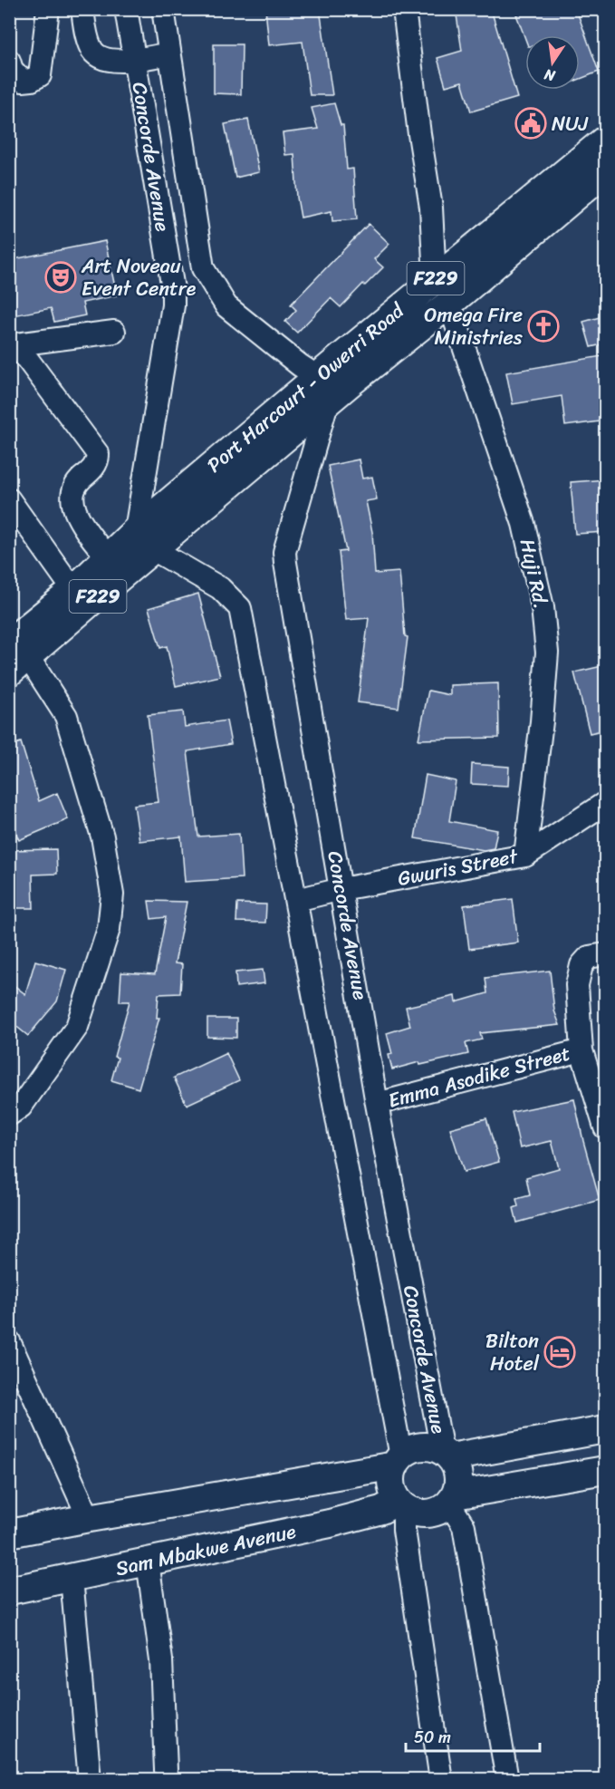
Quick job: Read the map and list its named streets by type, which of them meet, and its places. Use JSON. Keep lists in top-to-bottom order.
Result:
{
  "streets": {
    "main road": ["F229", "Port Harcourt - Owerri Road", "Sam Mbakwe Avenue"],
    "street": [
      "Concorde Avenue",
      "Huji Rd.",
      "Gwuris Street",
      "Emma Asodike Street"
    ]
  },
  "crossings": [
    ["Concorde Avenue", "Port Harcourt - Owerri Road"],
    ["Concorde Avenue", "Gwuris Street"],
    ["Concorde Avenue", "Emma Asodike Street"],
    ["Concorde Avenue", "Sam Mbakwe Avenue"],
    ["Port Harcourt - Owerri Road", "Huji Rd."],
    ["Huji Rd.", "Gwuris Street"]
  ],
  "places": {
    "public building": ["NUJ"],
    "theatre": ["Art Noveau Event Centre"],
    "church": ["Omega Fire Ministries"],
    "hotel": ["Bilton Hotel"]
  },
  "scale_bar": "50 m",
  "north": "bottom"
}
